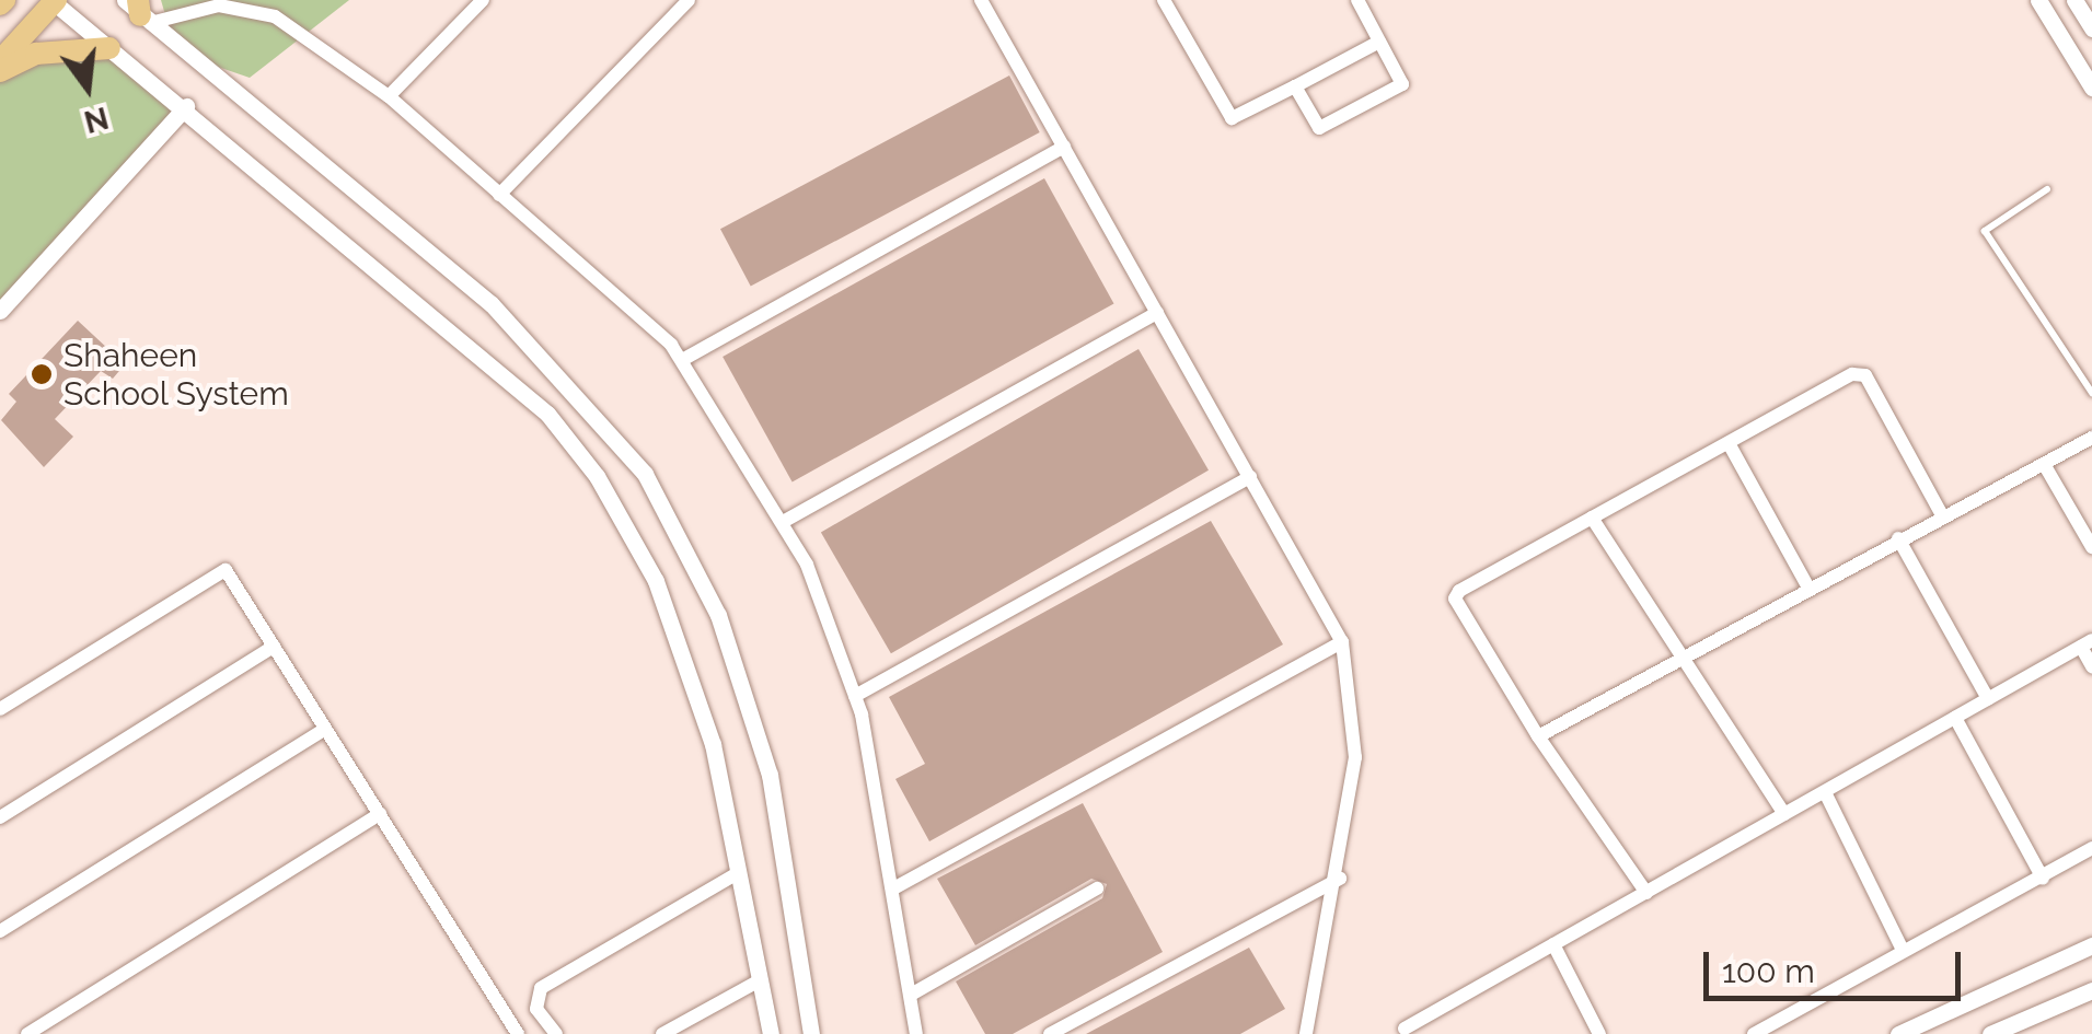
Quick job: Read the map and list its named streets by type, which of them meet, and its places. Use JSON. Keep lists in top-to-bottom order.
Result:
{
  "places": ["Shaheen School System"],
  "scale_bar": "100 m",
  "north": "bottom"
}
